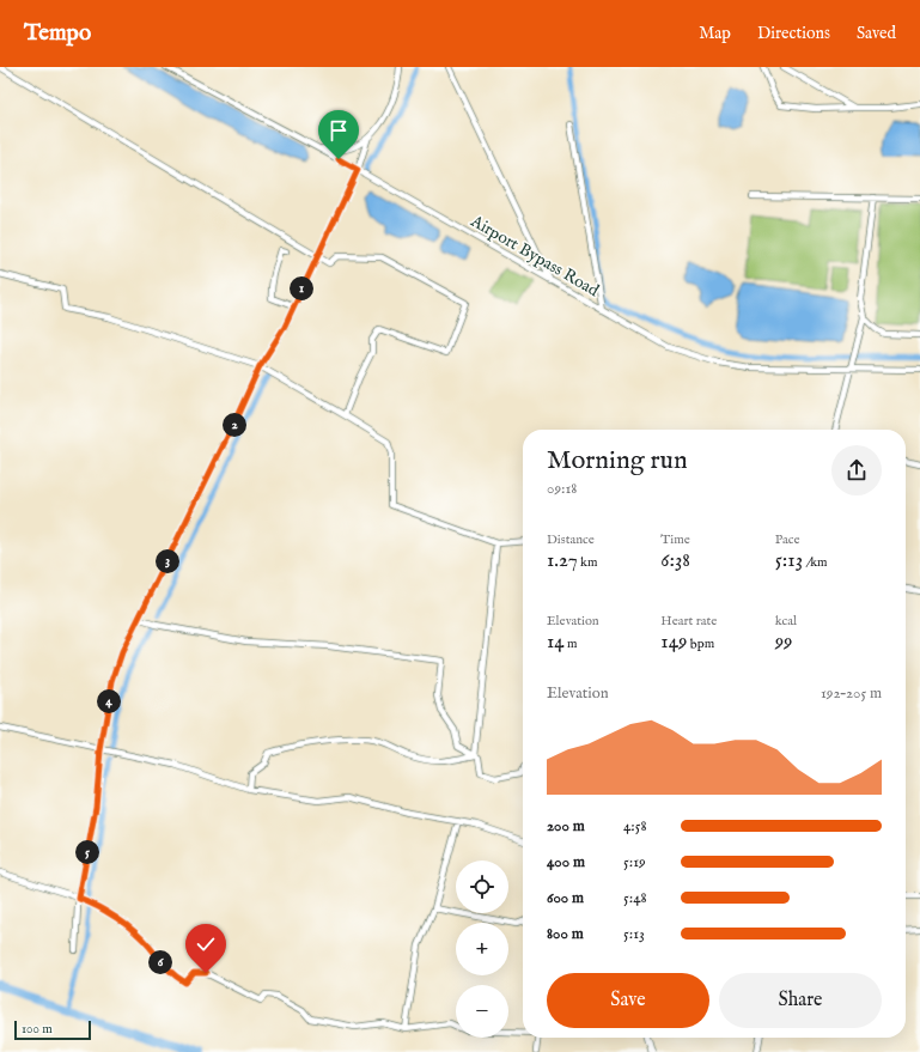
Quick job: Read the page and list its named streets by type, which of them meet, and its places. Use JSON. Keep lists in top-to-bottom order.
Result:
{
  "streets": {
    "street": ["Airport Bypass Road"]
  },
  "scale_bar": "100 m",
  "page": {
    "header": "Tempo",
    "nav": ["Map", "Directions", "Saved"],
    "pins": [
      "1",
      "2",
      "3",
      "4",
      "5",
      "6"
    ],
    "heading": ["Morning run", "09:18"],
    "stats": [
      ["Distance", "1.27 km"],
      ["Time", "6:38"],
      ["Pace", "5:13 /km"],
      ["Elevation", "14 m"],
      ["Heart rate", "149 bpm"],
      ["kcal", "99"]
    ],
    "chart": ["Elevation", "192–205 m"],
    "list": [
      {
        "name": "200 m",
        "note": "4:58"
      },
      {
        "name": "400 m",
        "note": "5:19"
      },
      {
        "name": "600 m",
        "note": "5:48"
      },
      {
        "name": "800 m",
        "note": "5:13"
      }
    ],
    "map_buttons": ["+", "−"],
    "buttons": ["Save", "Share"],
    "scale": "100 m"
  }
}
